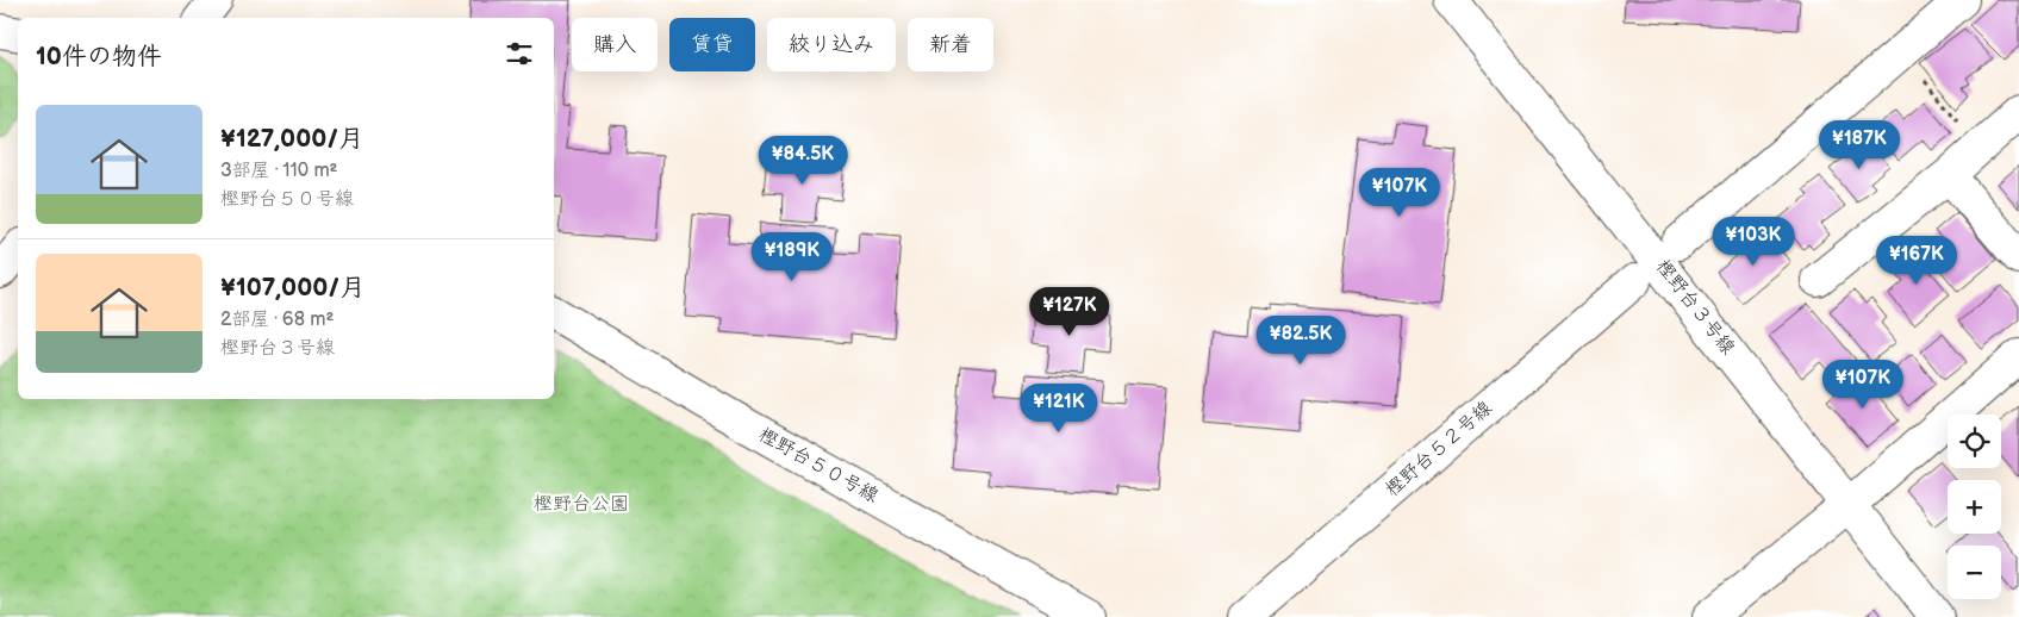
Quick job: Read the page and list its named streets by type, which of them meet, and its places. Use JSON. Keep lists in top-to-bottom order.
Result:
{
  "streets": {
    "street": ["樫野台３号線", "樫野台５２号線", "樫野台５０号線"]
  },
  "parks": ["樫野台公園"],
  "page": {
    "chip": [
      "購入",
      "賃貸",
      "絞り込み",
      "新着"
    ],
    "heading": "10件の物件",
    "list": [
      {
        "name": "¥127,000/月",
        "note": "3部屋 · 110 m² · 樫野台５０号線"
      },
      {
        "name": "¥107,000/月",
        "note": "2部屋 · 68 m² · 樫野台３号線"
      }
    ],
    "price": [
      "¥187K",
      "¥84.5K",
      "¥107K",
      "¥103K",
      "¥189K",
      "¥167K",
      "¥127K",
      "¥82.5K",
      "¥107K",
      "¥121K"
    ],
    "map_buttons": ["+", "−"]
  }
}
